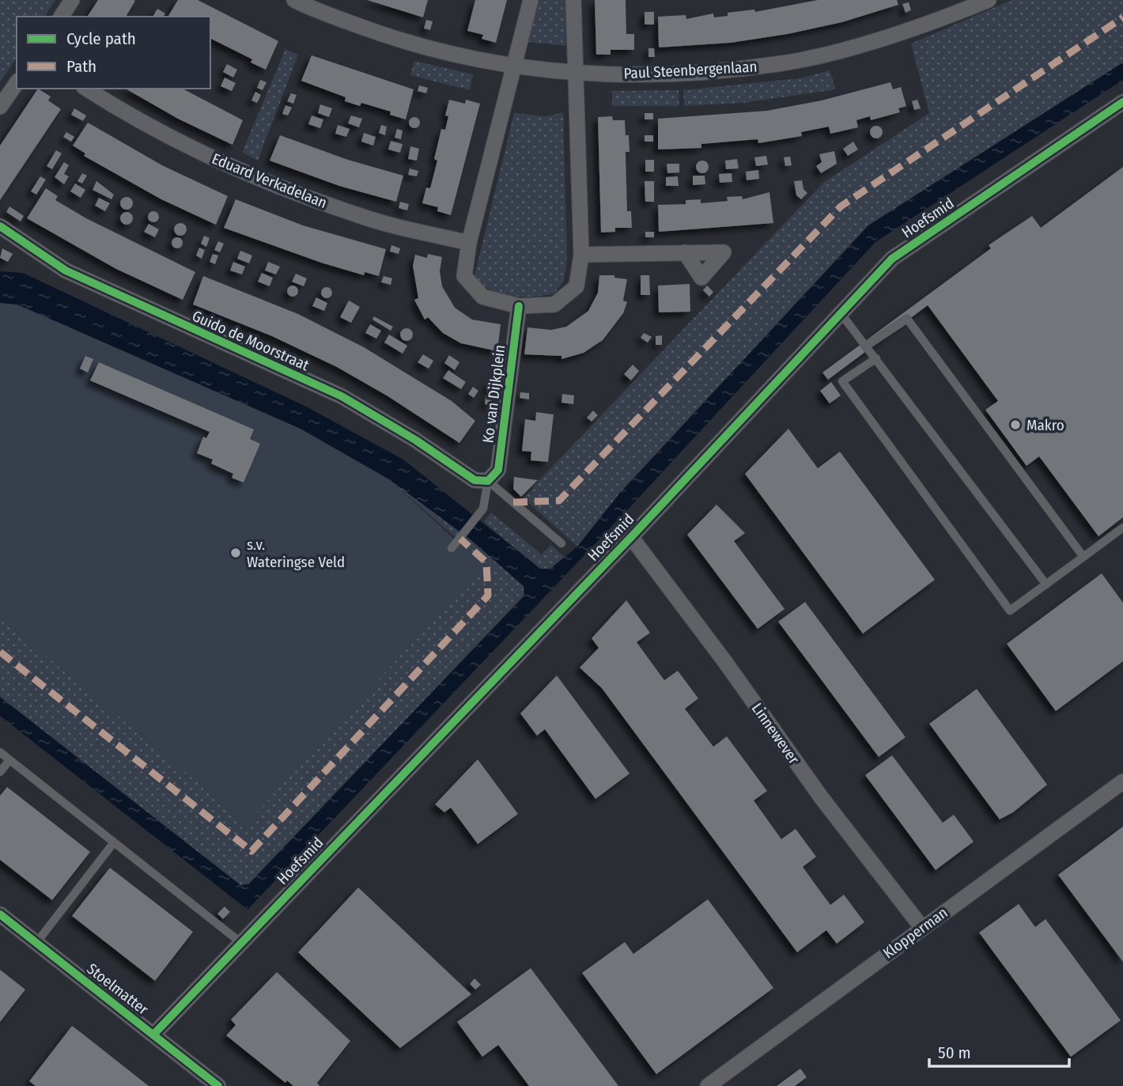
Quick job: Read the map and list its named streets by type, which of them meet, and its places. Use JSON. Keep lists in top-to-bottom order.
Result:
{
  "streets": {
    "street": [
      "Paul Steenbergenlaan",
      "Eduard Verkadelaan",
      "Hoefsmid",
      "Guido de Moorstraat",
      "Ko van Dijkplein",
      "Linnewever",
      "Klopperman",
      "Stoelmatter"
    ]
  },
  "crossings": [
    ["Hoefsmid", "Linnewever"],
    ["Hoefsmid", "Stoelmatter"],
    ["Guido de Moorstraat", "Ko van Dijkplein"],
    ["Linnewever", "Klopperman"]
  ],
  "places": ["Makro", "s.v. Wateringse Veld"],
  "legend": ["Cycle path", "Path"],
  "scale_bar": "50 m"
}
